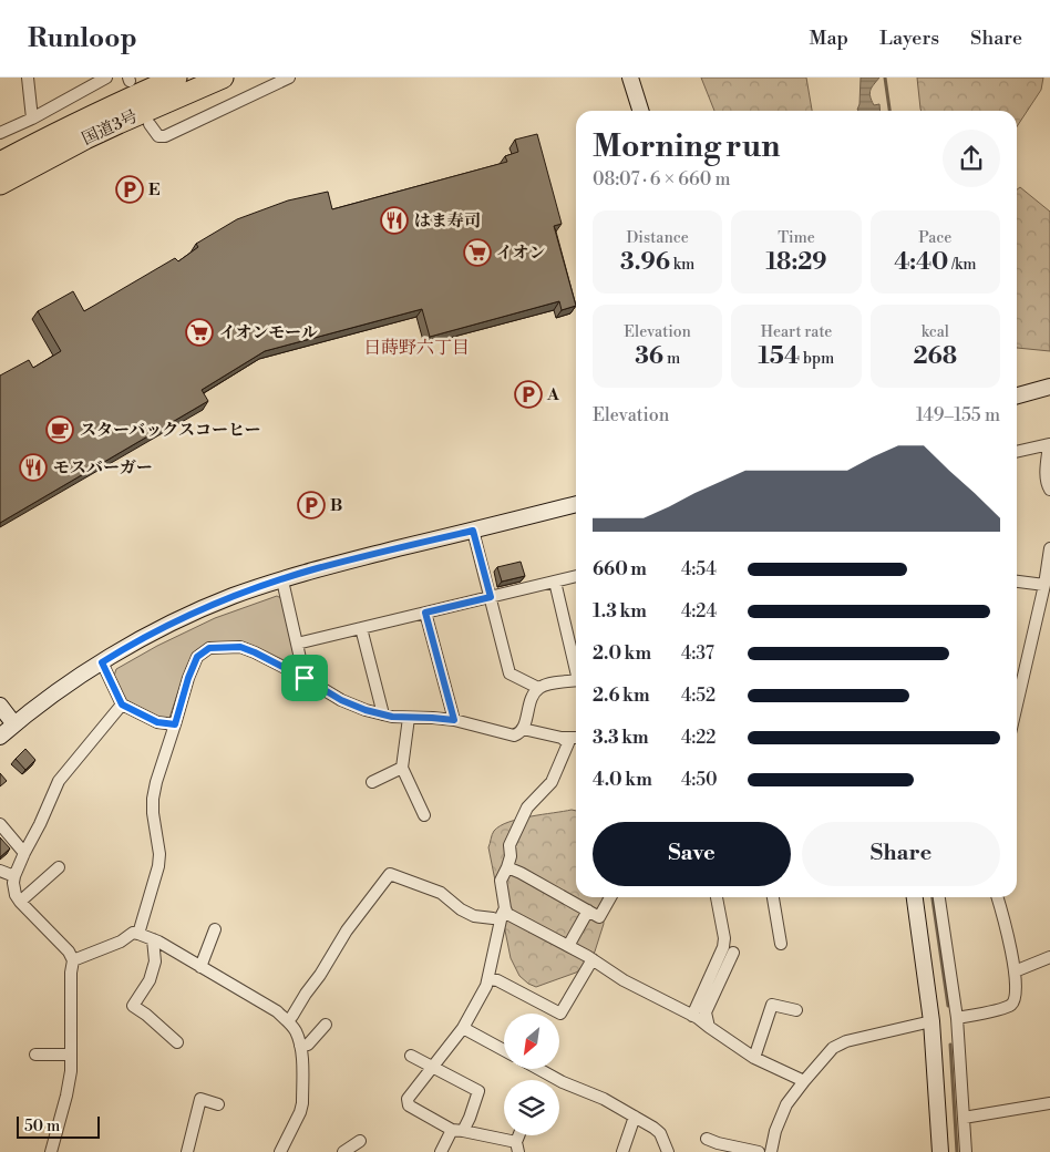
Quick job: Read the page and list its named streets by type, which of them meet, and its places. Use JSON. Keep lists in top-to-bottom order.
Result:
{
  "streets": {
    "highway": ["国道3号"]
  },
  "districts": ["日蒔野六丁目"],
  "places": {
    "parking": ["E", "A", "B"],
    "restaurant": ["はま寿司", "モスバーガー"],
    "supermarket": ["イオン", "イオンモール"],
    "cafe": ["スターバックスコーヒー"]
  },
  "scale_bar": "50 m",
  "north": "bottom left",
  "page": {
    "header": "Runloop",
    "nav": ["Map", "Layers", "Share"],
    "heading": ["Morning run", "08:07 · 6 × 660 m"],
    "stats": [
      ["Distance", "3.96 km"],
      ["Time", "18:29"],
      ["Pace", "4:40 /km"],
      ["Elevation", "36 m"],
      ["Heart rate", "154 bpm"],
      ["kcal", "268"]
    ],
    "chart": ["Elevation", "149–155 m"],
    "list": [
      {
        "name": "660 m",
        "note": "4:54"
      },
      {
        "name": "1.3 km",
        "note": "4:24"
      },
      {
        "name": "2.0 km",
        "note": "4:37"
      },
      {
        "name": "2.6 km",
        "note": "4:52"
      },
      {
        "name": "3.3 km",
        "note": "4:22"
      },
      {
        "name": "4.0 km",
        "note": "4:50"
      }
    ],
    "buttons": ["Save", "Share"],
    "scale": "50 m"
  }
}
